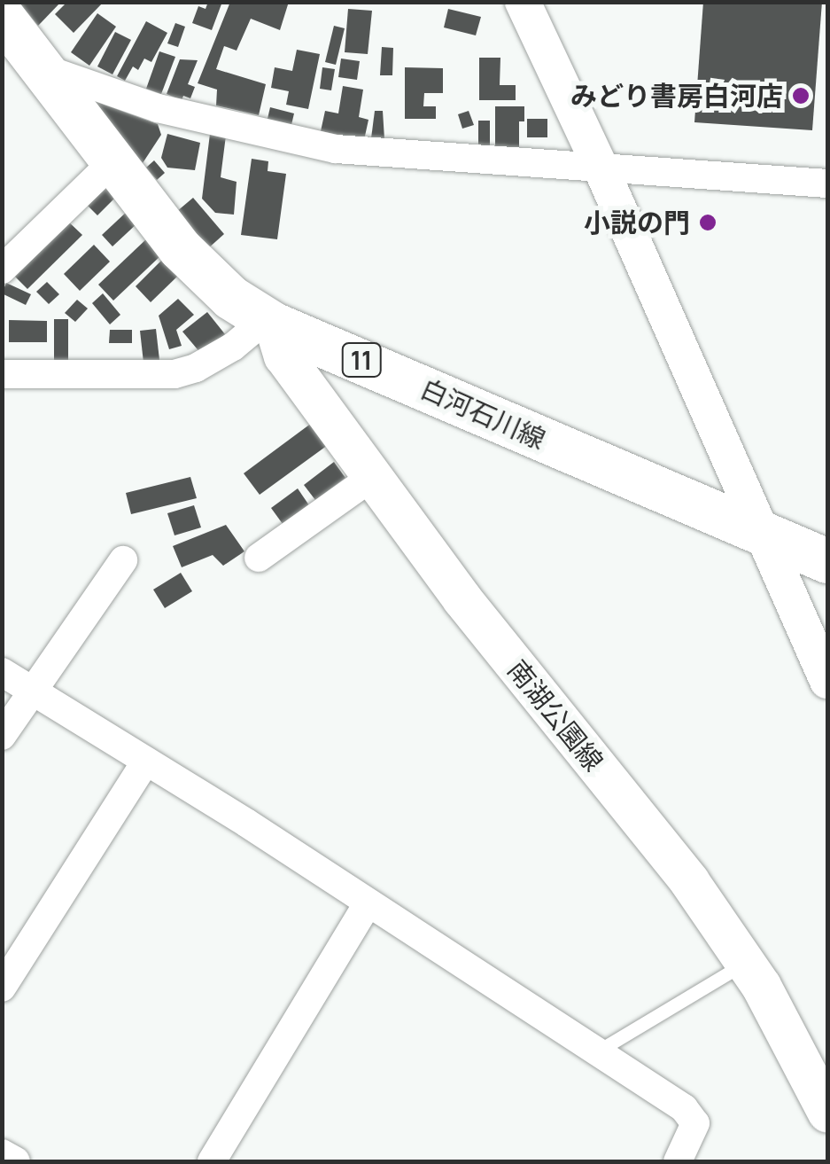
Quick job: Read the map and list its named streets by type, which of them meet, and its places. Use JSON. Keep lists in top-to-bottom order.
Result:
{
  "streets": {
    "main road": ["11", "白河石川線", "南湖公園線"]
  },
  "crossings": [
    ["白河石川線", "南湖公園線"]
  ],
  "places": ["みどり書房白河店", "小説の門"]
}
